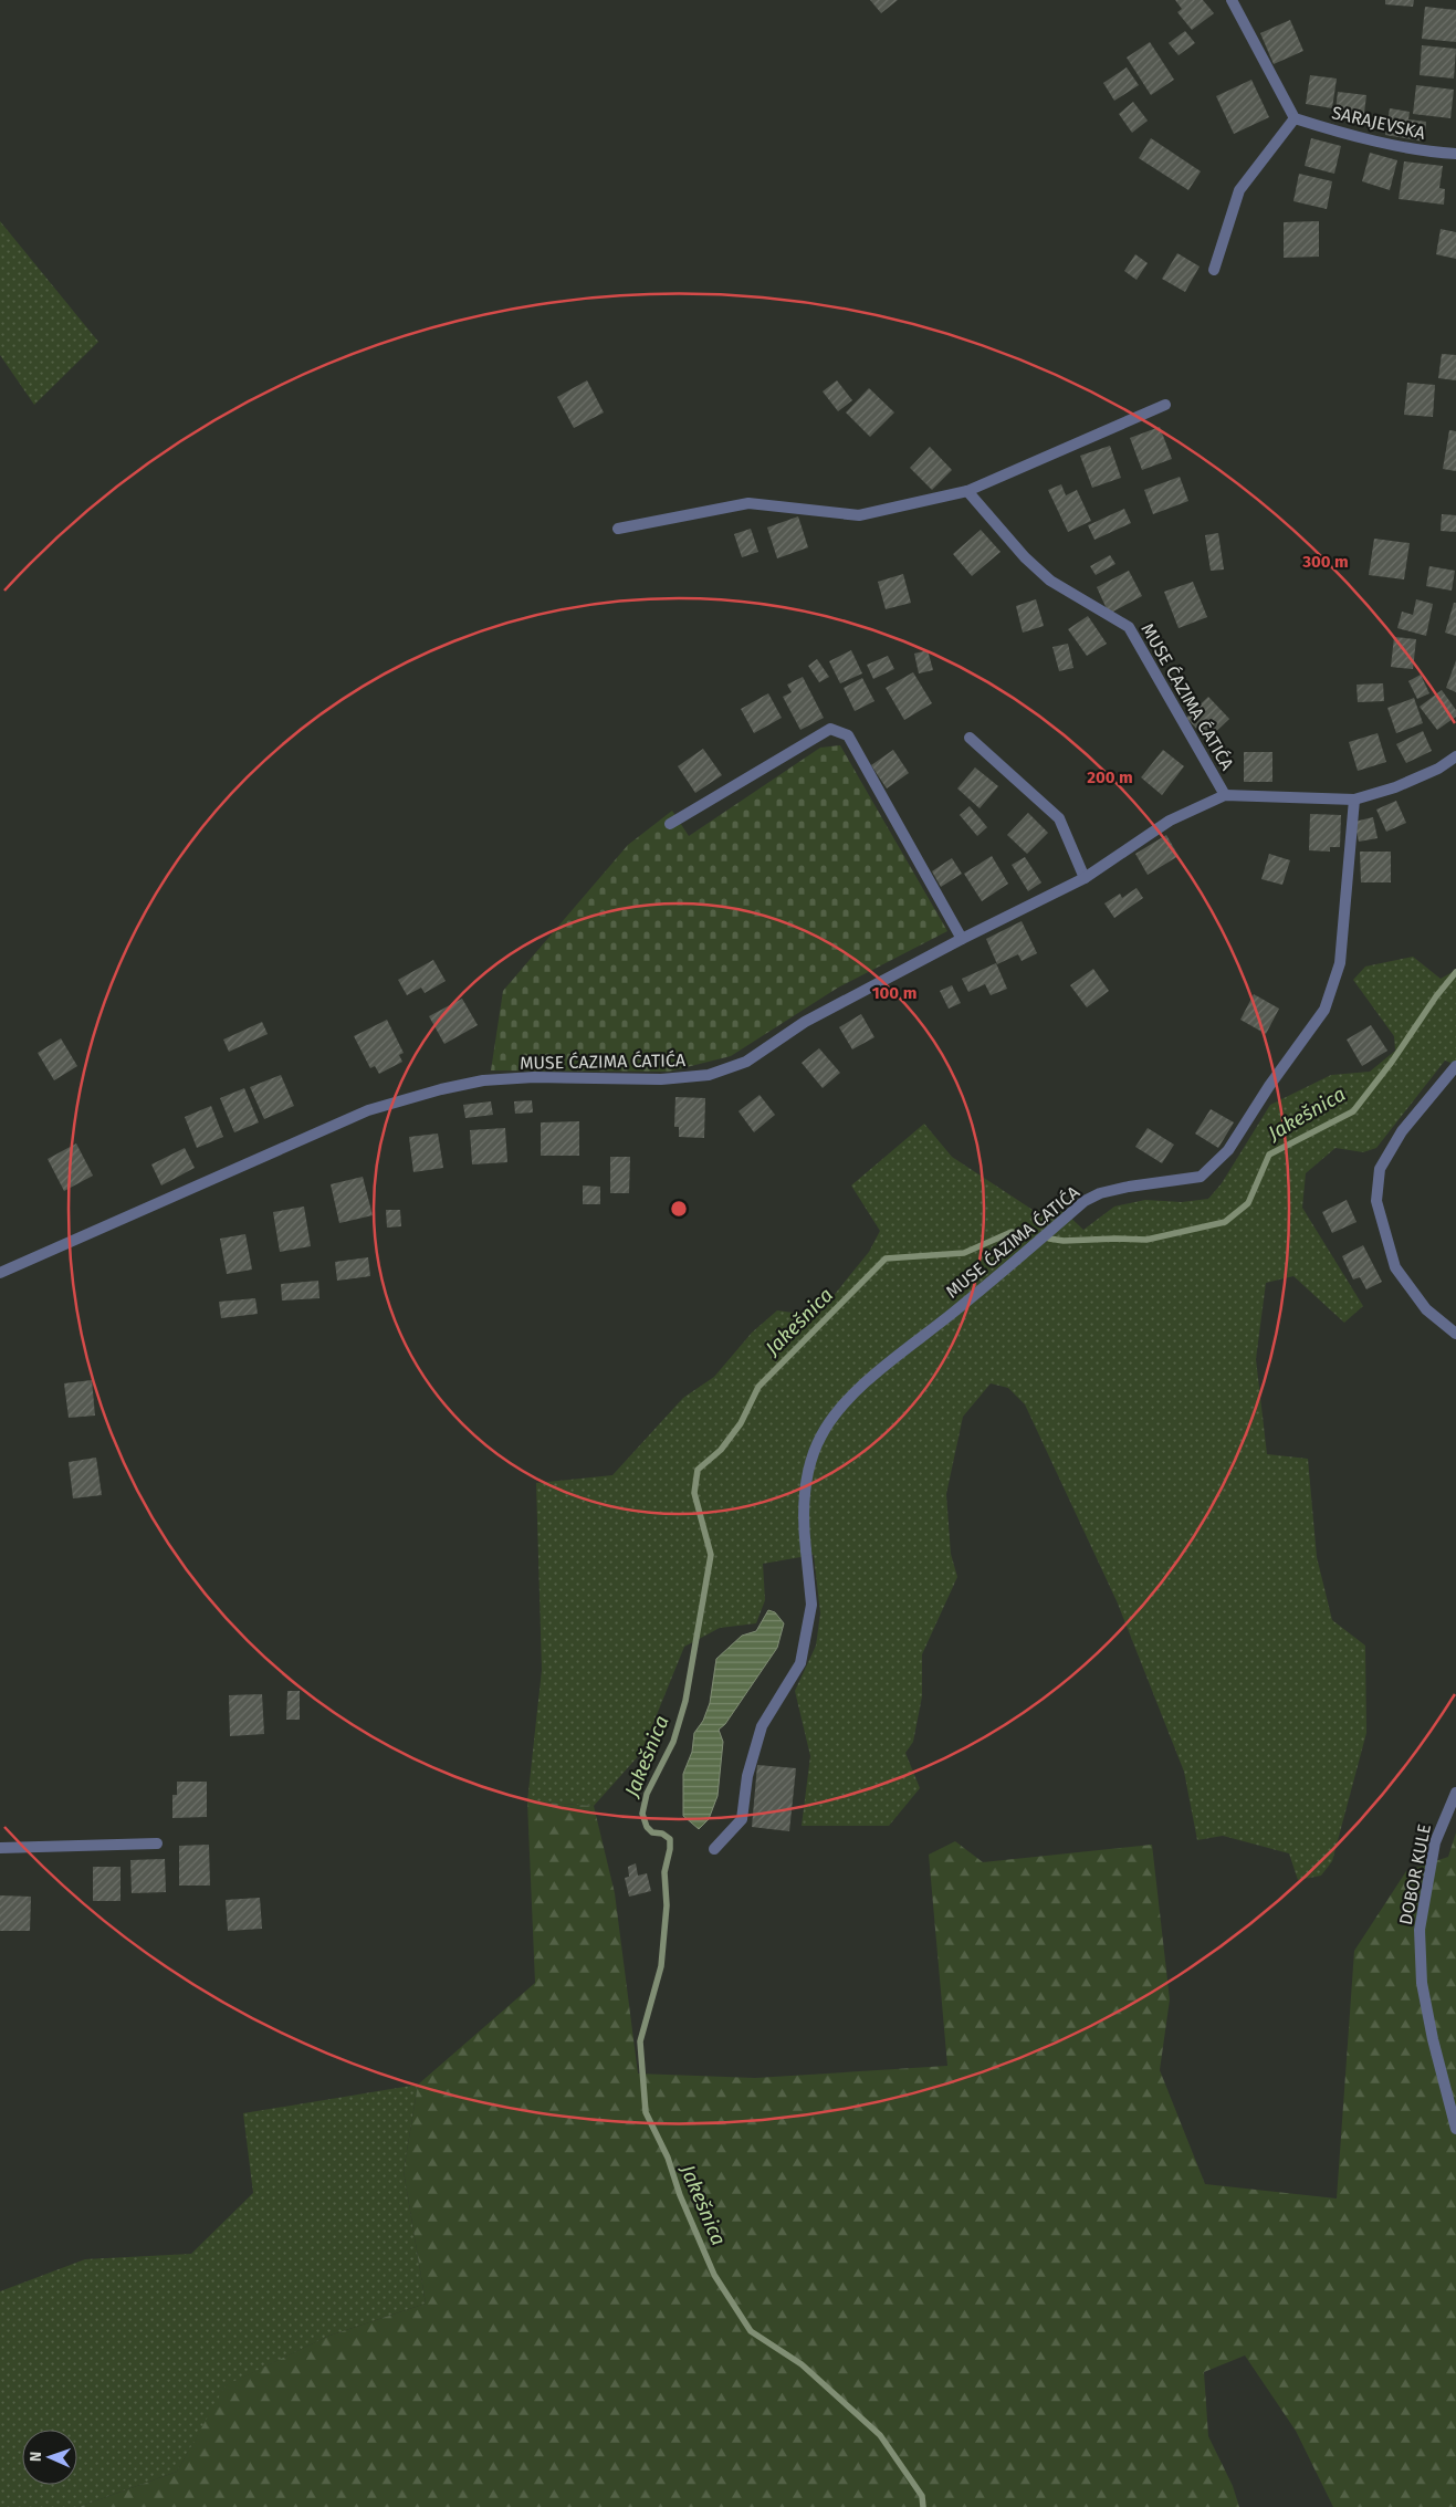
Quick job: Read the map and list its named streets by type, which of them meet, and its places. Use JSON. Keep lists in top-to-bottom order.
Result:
{
  "streets": {
    "street": ["SARAJEVSKA", "MUSE ĆAZIMA ĆATIĆA", "DOBOR KULE"]
  },
  "water": ["Jakešnica"],
  "north": "left",
  "rings": ["300 m", "200 m", "100 m"]
}
